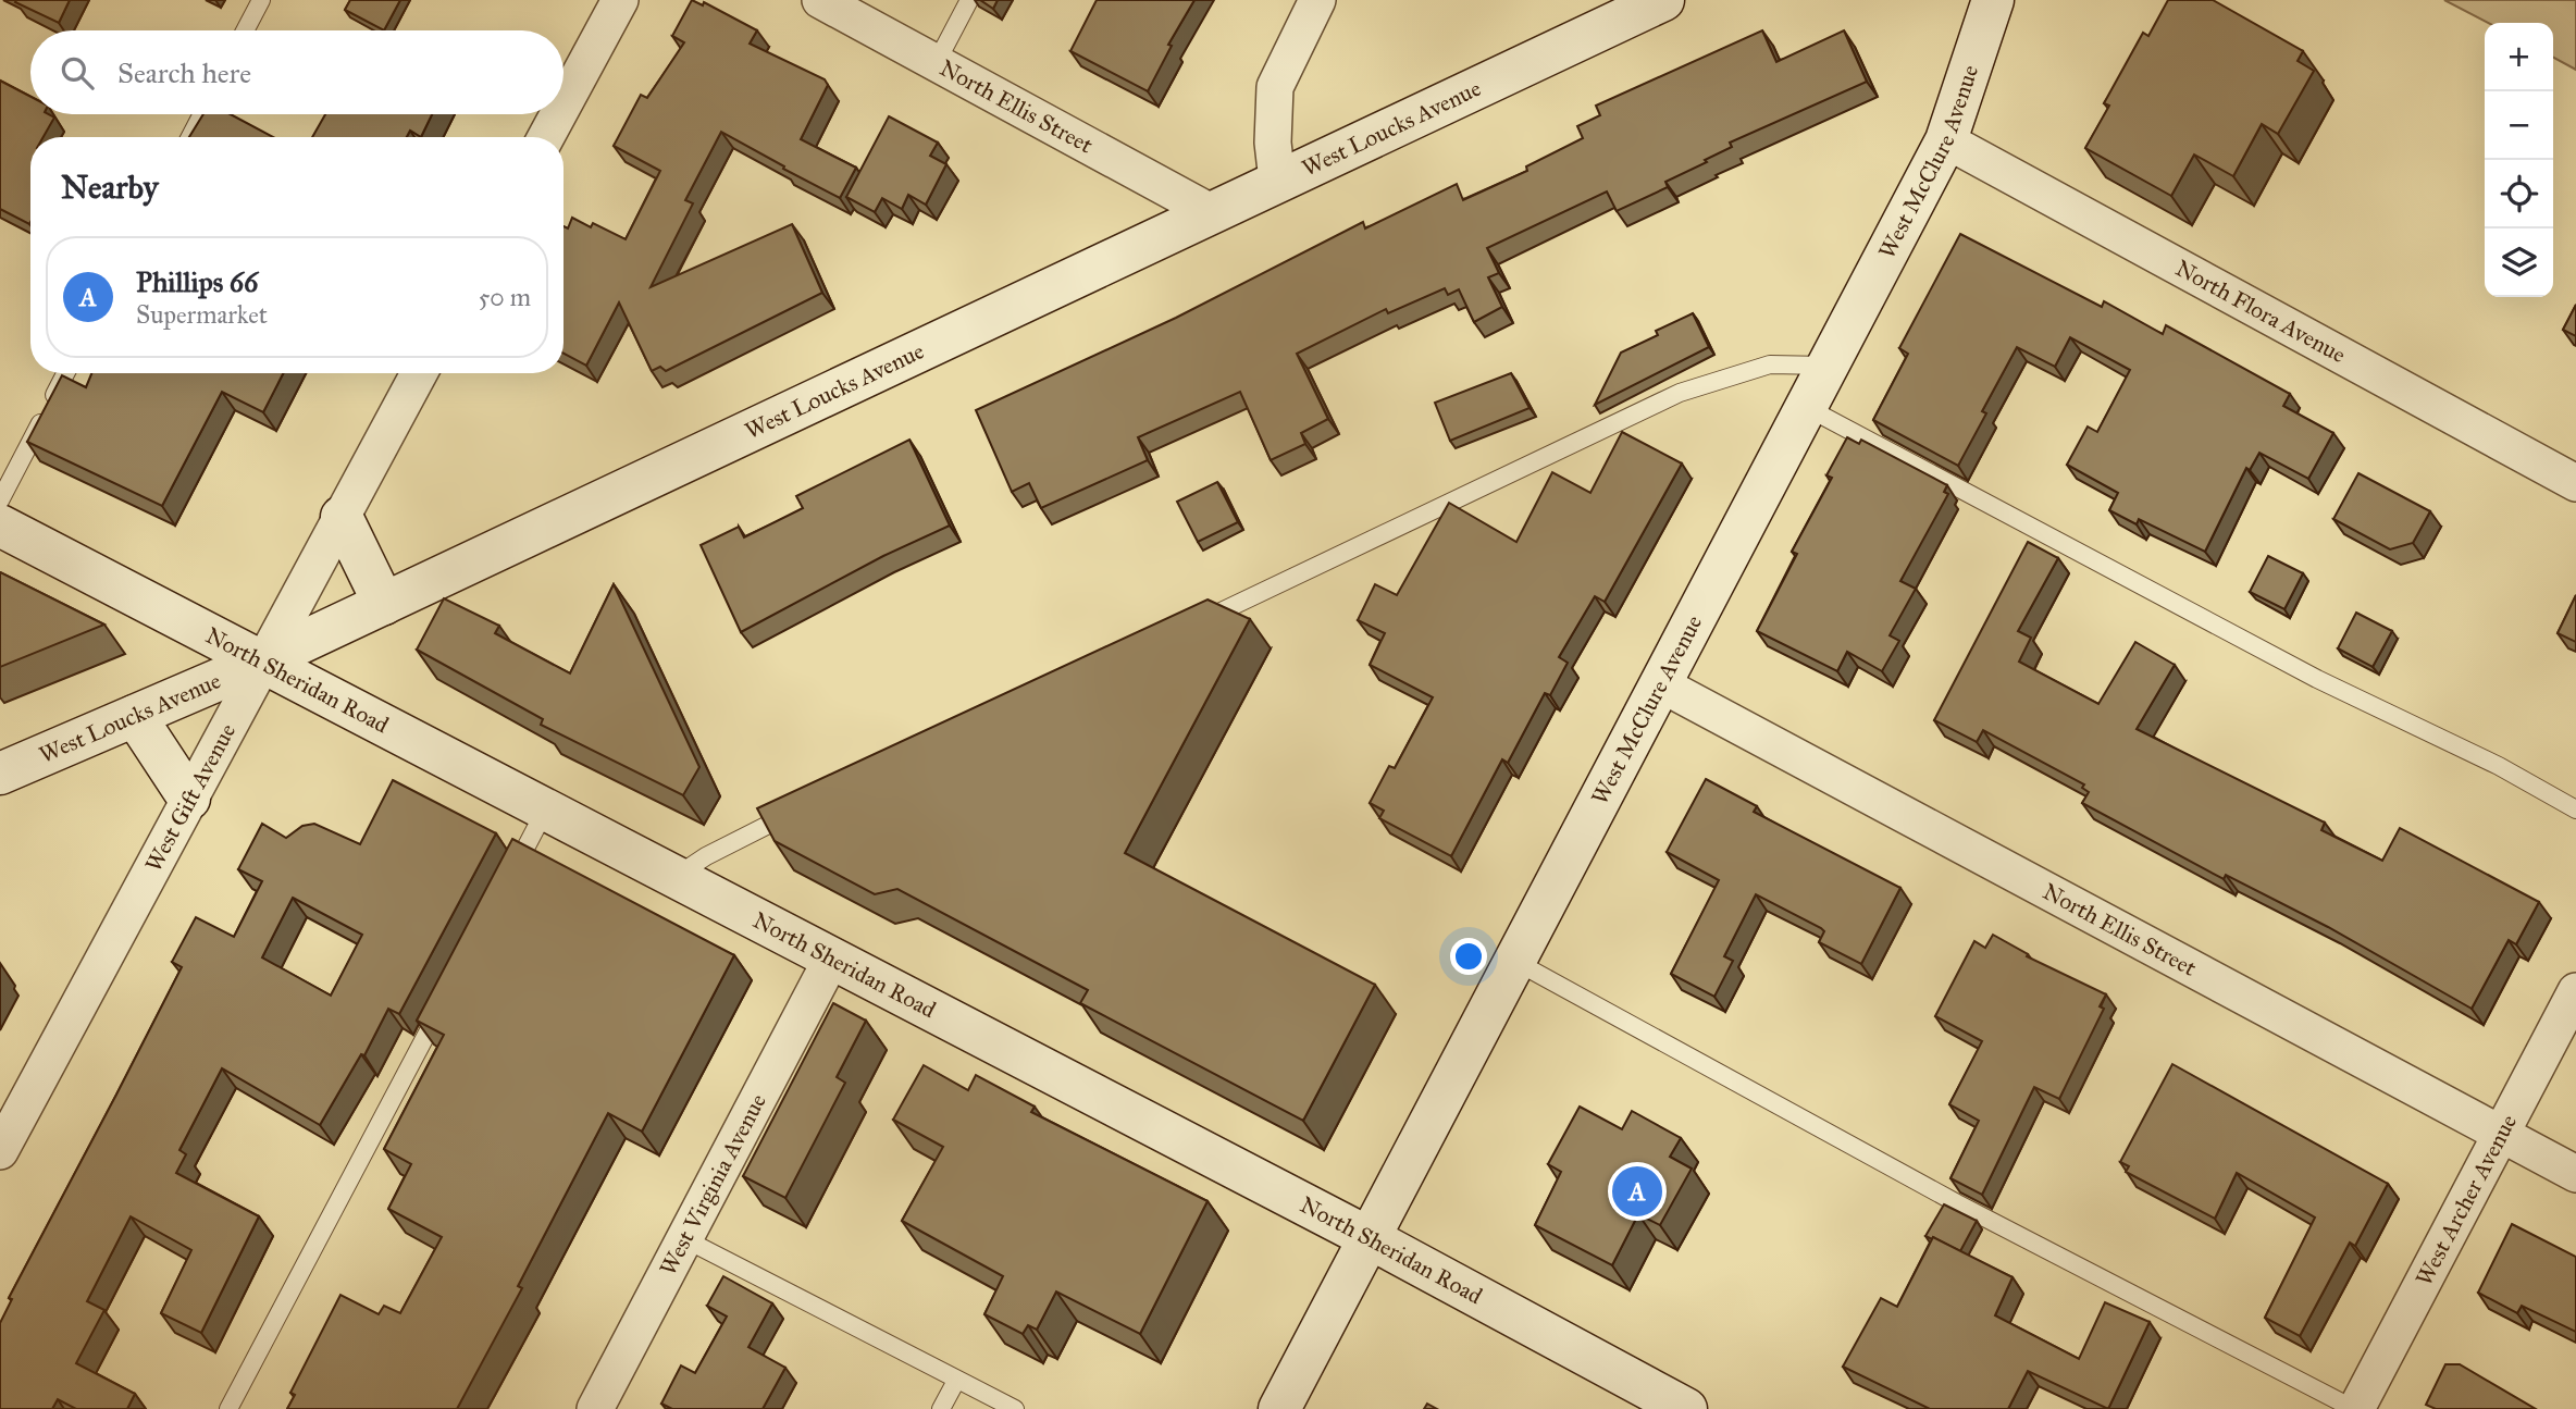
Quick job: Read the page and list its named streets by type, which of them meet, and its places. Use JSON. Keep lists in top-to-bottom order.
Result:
{
  "streets": {
    "street": [
      "North Ellis Street",
      "West Loucks Avenue",
      "West McClure Avenue",
      "North Flora Avenue",
      "North Sheridan Road",
      "West Gift Avenue",
      "West Virginia Avenue",
      "West Archer Avenue"
    ]
  },
  "crossings": [
    ["North Ellis Street", "West Loucks Avenue"],
    ["North Ellis Street", "West McClure Avenue"],
    ["North Ellis Street", "West Archer Avenue"],
    ["West Loucks Avenue", "North Sheridan Road"],
    ["West Loucks Avenue", "West Gift Avenue"],
    ["West McClure Avenue", "North Flora Avenue"],
    ["West McClure Avenue", "North Sheridan Road"],
    ["North Sheridan Road", "West Gift Avenue"],
    ["North Sheridan Road", "West Virginia Avenue"]
  ],
  "page": {
    "map_buttons": ["+", "−"],
    "search": "Search here",
    "heading": "Nearby",
    "list": [
      {
        "mark": "A",
        "name": "Phillips 66",
        "note": "Supermarket",
        "value": "50 m"
      }
    ],
    "pins": "A"
  }
}
